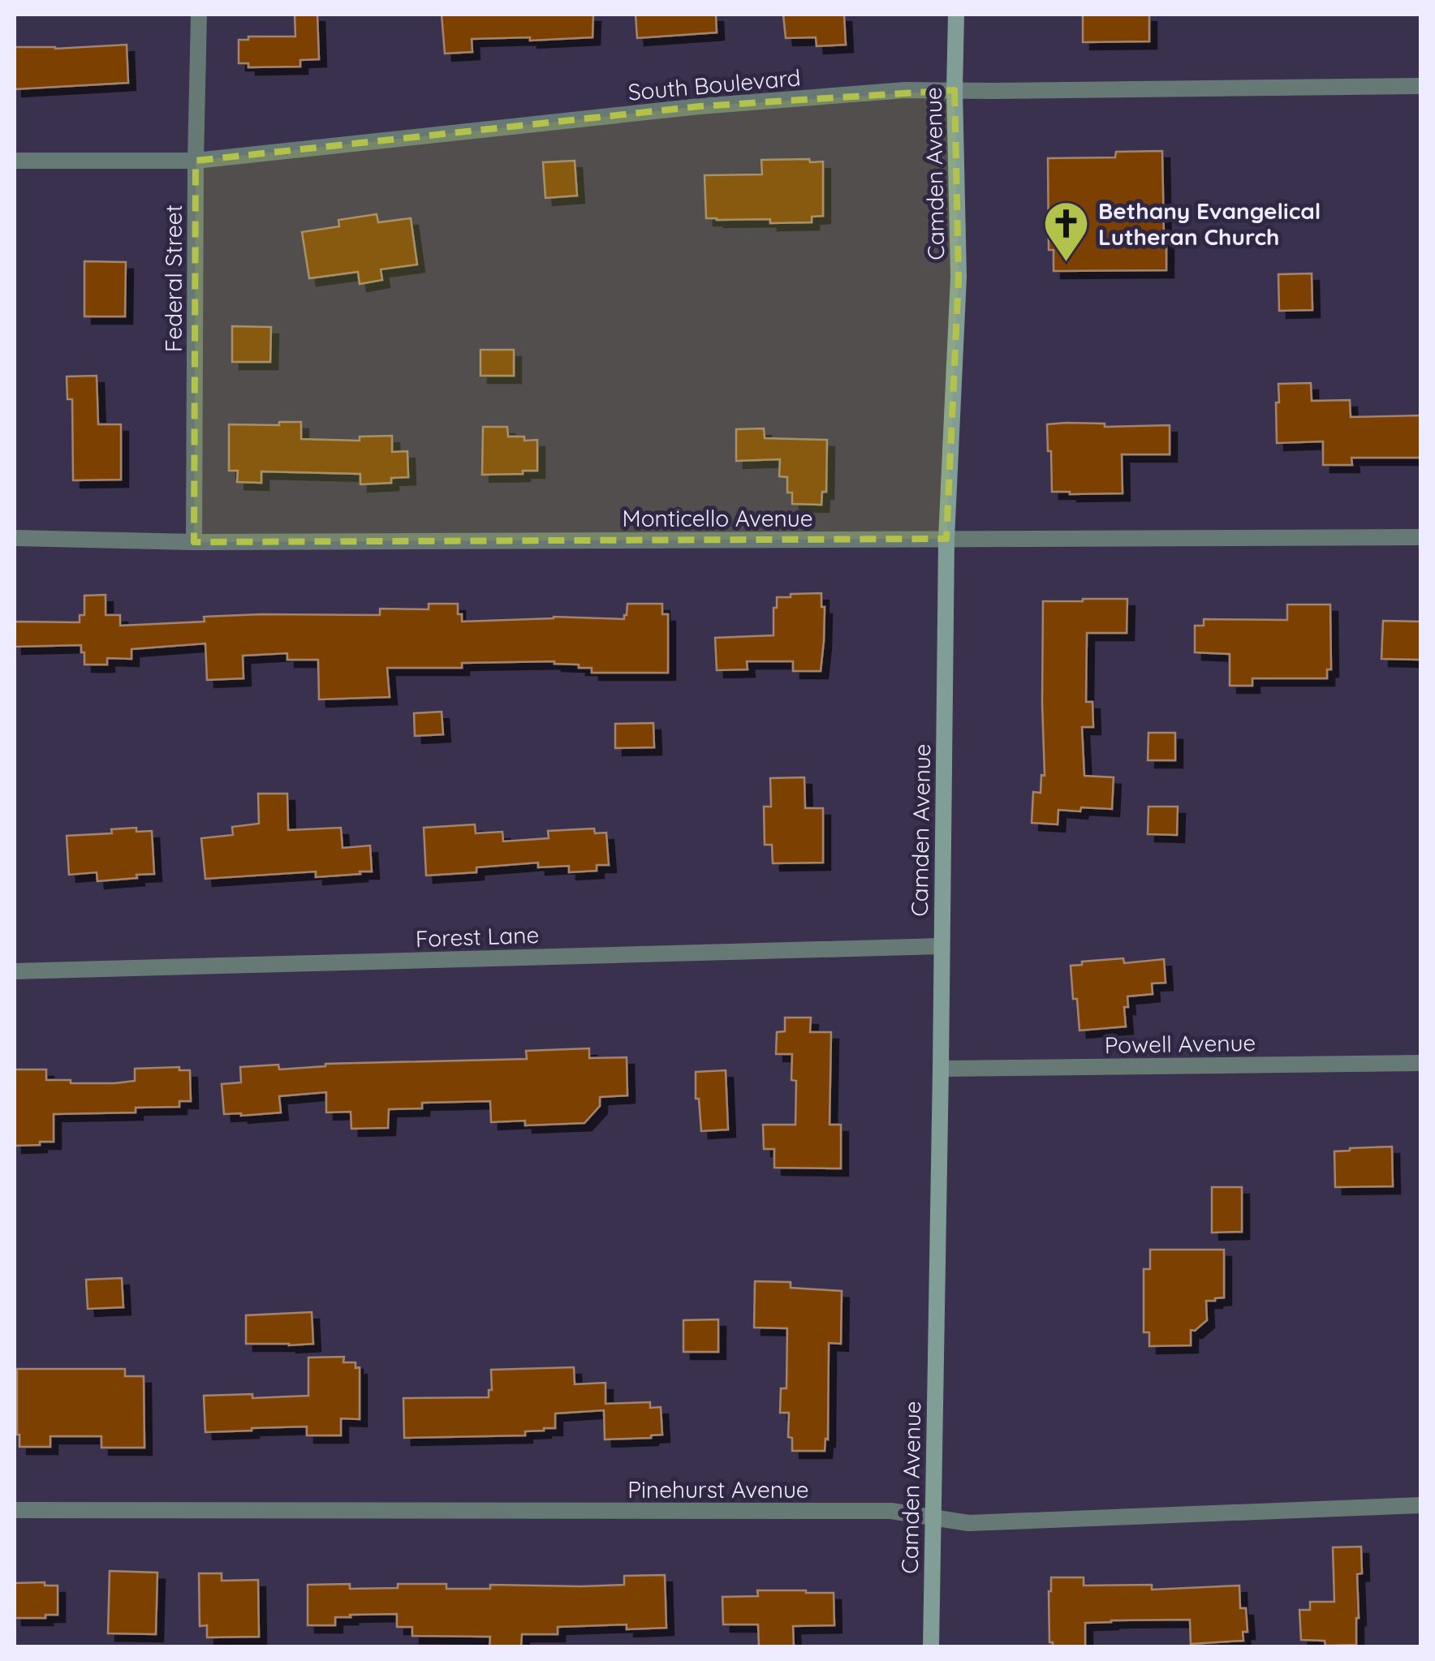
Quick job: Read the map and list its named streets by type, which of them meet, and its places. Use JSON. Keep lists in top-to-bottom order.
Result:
{
  "streets": {
    "street": [
      "South Boulevard",
      "Camden Avenue",
      "Federal Street",
      "Monticello Avenue",
      "Forest Lane",
      "Powell Avenue",
      "Pinehurst Avenue"
    ]
  },
  "crossings": [
    ["South Boulevard", "Camden Avenue"],
    ["South Boulevard", "Federal Street"],
    ["Camden Avenue", "Monticello Avenue"],
    ["Camden Avenue", "Forest Lane"],
    ["Camden Avenue", "Powell Avenue"],
    ["Camden Avenue", "Pinehurst Avenue"],
    ["Federal Street", "Monticello Avenue"]
  ],
  "places": {
    "church": ["Bethany Evangelical Lutheran Church"]
  }
}
